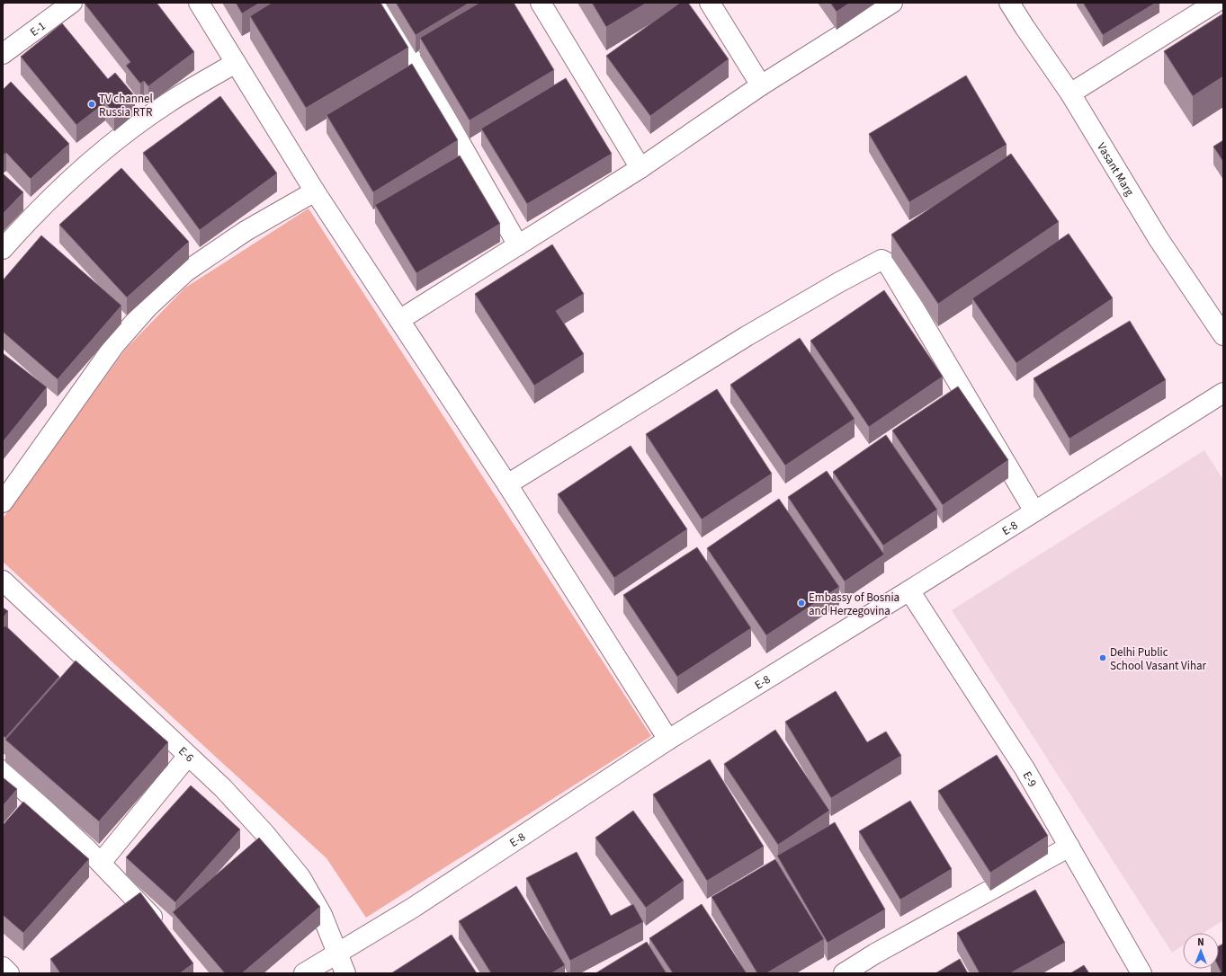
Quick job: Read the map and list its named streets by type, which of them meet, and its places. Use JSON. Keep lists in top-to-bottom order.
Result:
{
  "streets": {
    "street": [
      "E-1",
      "Vasant Marg",
      "E-8",
      "E-6",
      "E-9"
    ]
  },
  "crossings": [
    ["E-8", "E-6"],
    ["E-8", "E-9"]
  ],
  "places": ["TV channel Russia RTR", "Embassy of Bosnia and Herzegovina", "Delhi Public School Vasant Vihar"],
  "north": "top"
}
